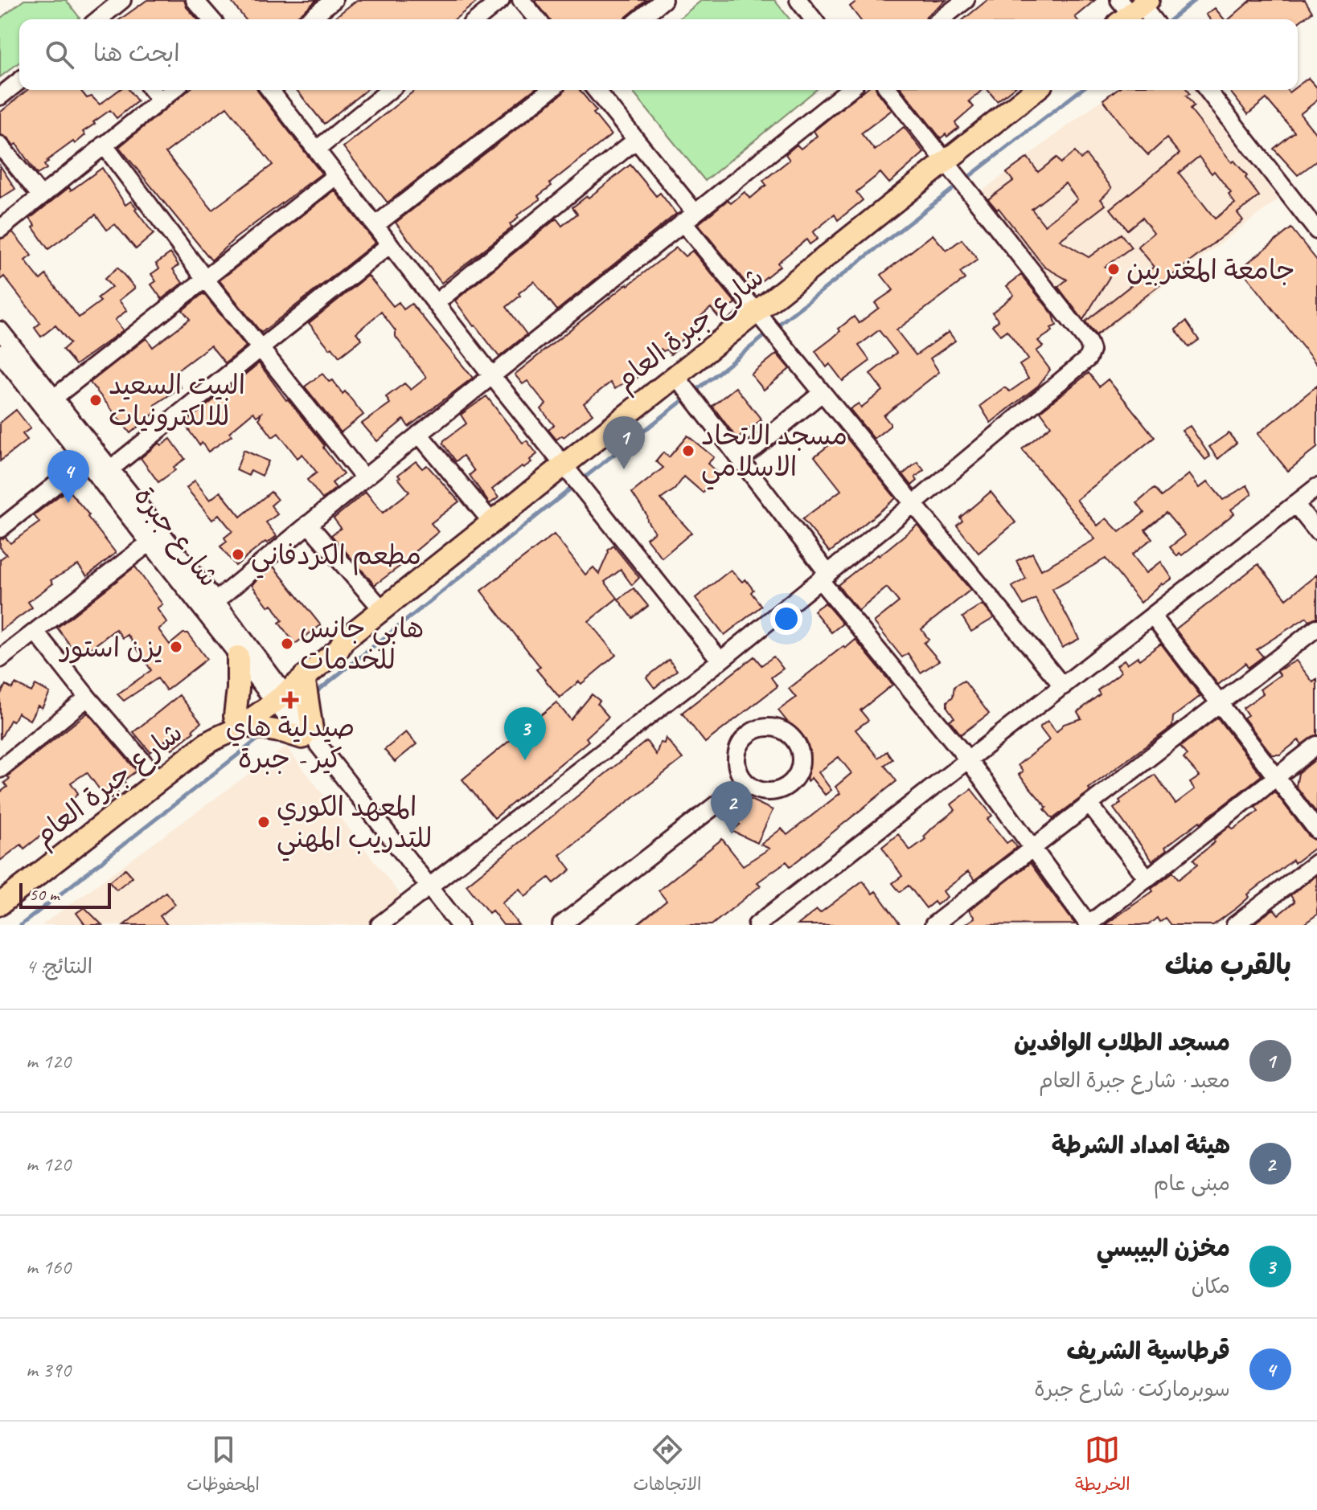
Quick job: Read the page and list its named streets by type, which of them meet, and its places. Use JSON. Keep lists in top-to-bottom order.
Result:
{
  "streets": {
    "main road": ["شارع جبرة العام"],
    "street": ["شارع جبرة"]
  },
  "crossings": [
    ["شارع جبرة العام", "شارع جبرة"]
  ],
  "places": {
    "other": [
      "جامعة المغتربين",
      "البيت السعيد للالكترونيات",
      "مسجد الاتحاد الاسلامي",
      "مطعم الكردفاني",
      "هابي جانس للخدمات",
      "يزن استور",
      "المعهد الكوري للتدريب المهني"
    ],
    "health": ["صيدلية هاي كير - جبرة"]
  },
  "scale_bar": "50 m",
  "page": {
    "search": "ابحث هنا",
    "pins": [
      "1",
      "4",
      "3",
      "2"
    ],
    "scale": "50 m",
    "heading": ["بالقرب منك", "النتائج: 4"],
    "list": [
      {
        "mark": "1",
        "name": "مسجد الطلاب الوافدين",
        "note": "معبد · شارع جبرة العام",
        "value": "120 m"
      },
      {
        "mark": "2",
        "name": "هيئة امداد الشرطة",
        "note": "مبنى عام",
        "value": "120 m"
      },
      {
        "mark": "3",
        "name": "مخزن البيبسي",
        "note": "مكان",
        "value": "160 m"
      },
      {
        "mark": "4",
        "name": "قرطاسية الشريف",
        "note": "سوبرماركت · شارع جبرة",
        "value": "390 m"
      }
    ],
    "nav": ["الخريطة", "الاتجاهات", "المحفوظات"]
  }
}
